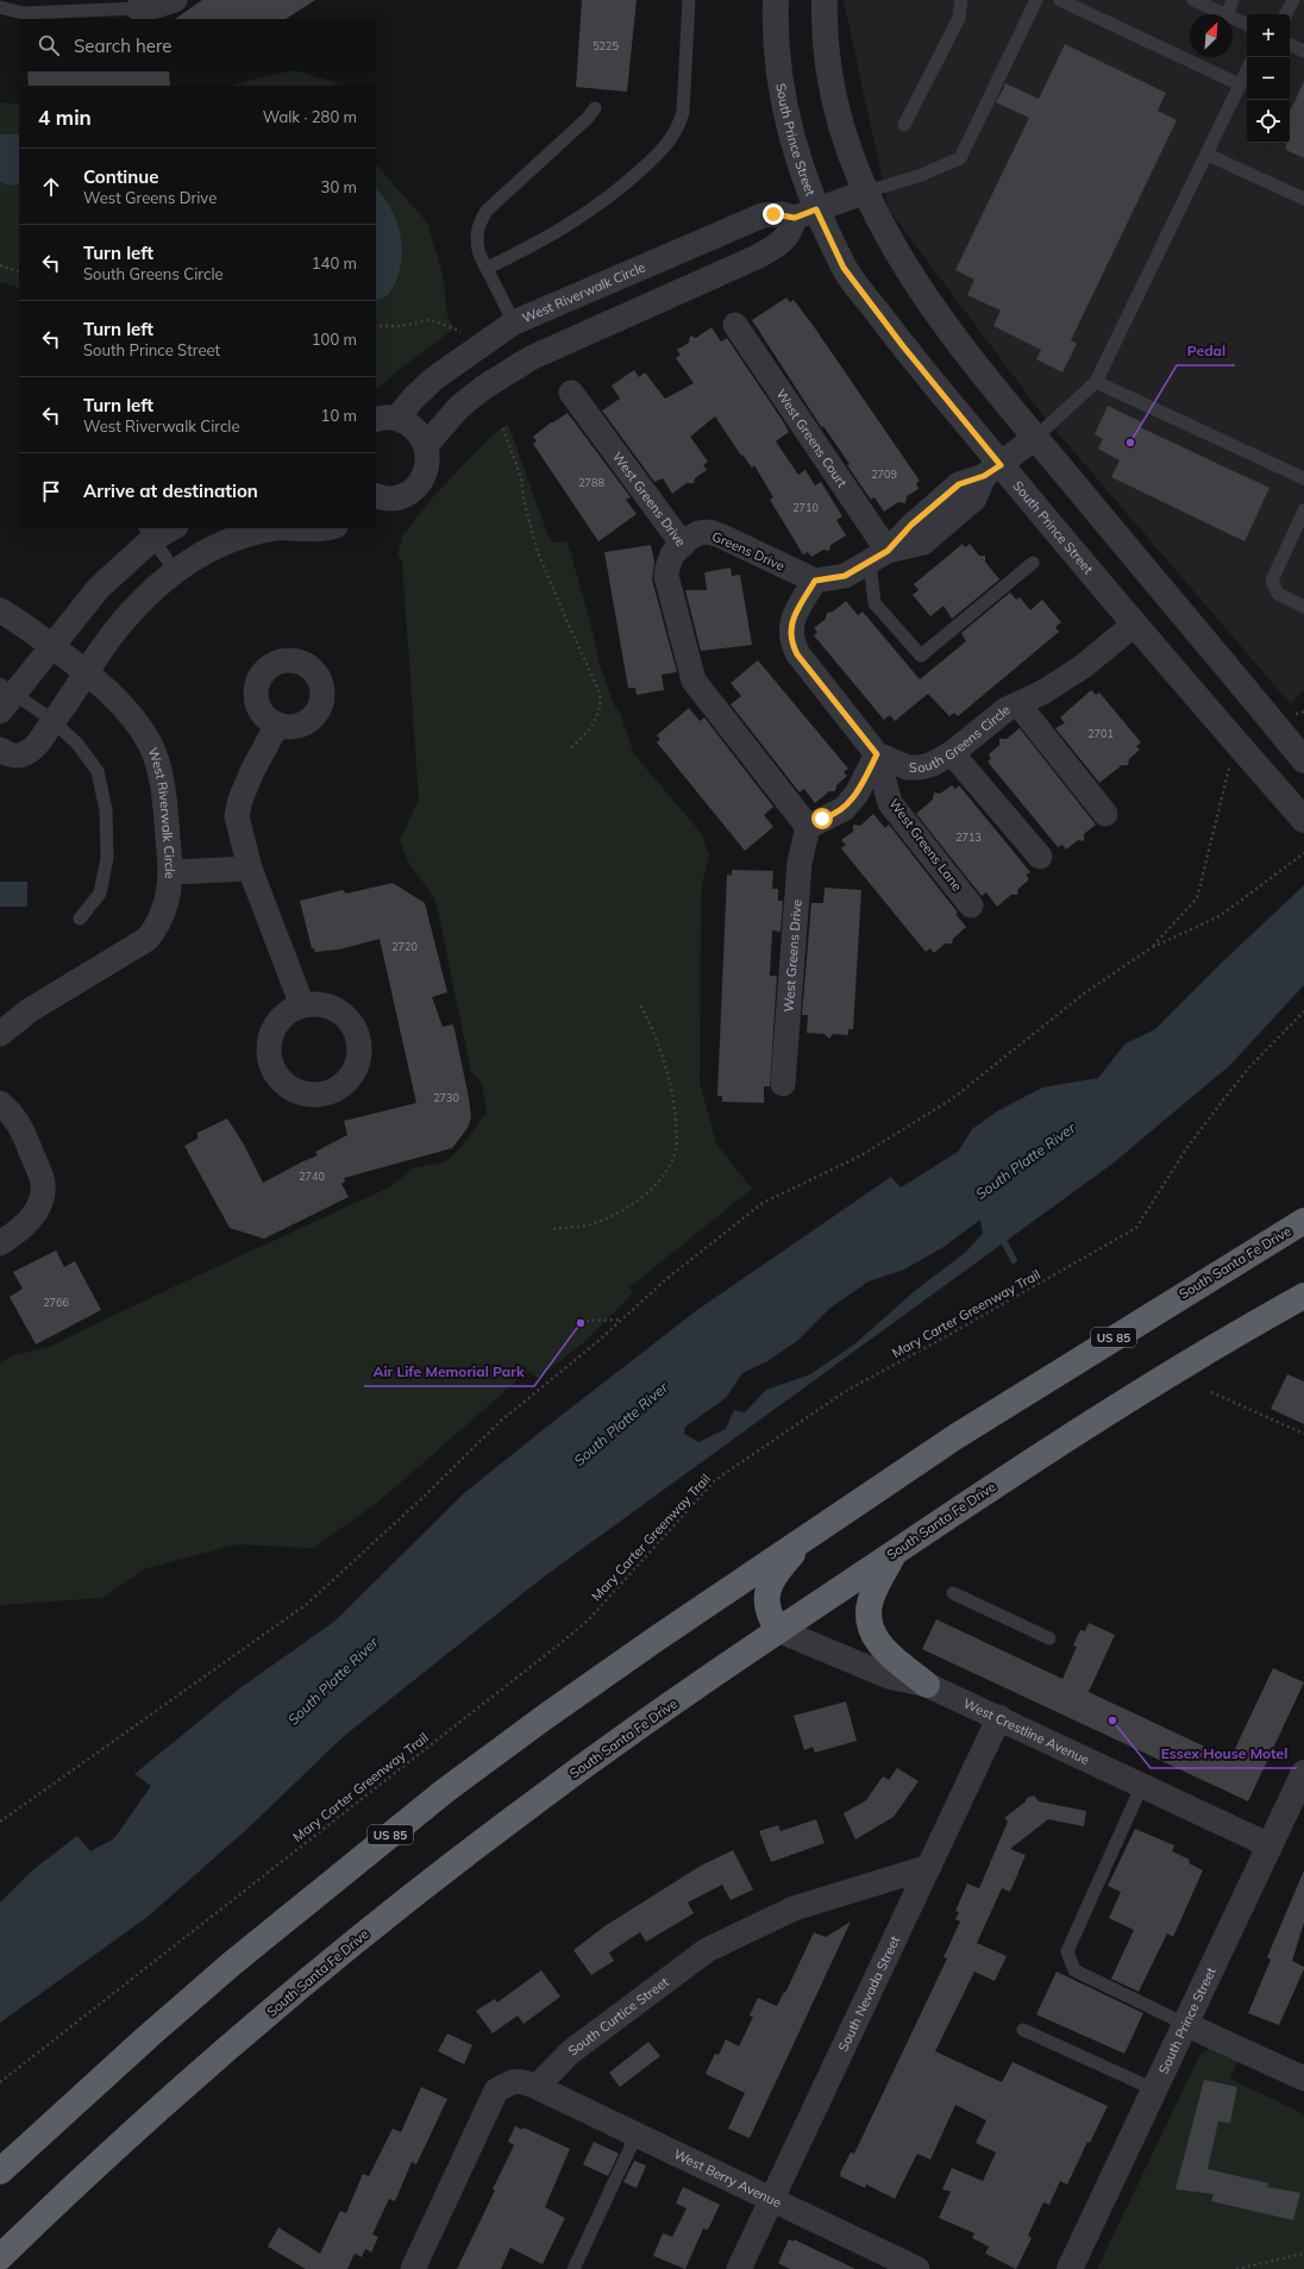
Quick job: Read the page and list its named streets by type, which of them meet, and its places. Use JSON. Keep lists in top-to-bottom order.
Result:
{
  "streets": {
    "highway": ["South Santa Fe Drive", "US 85"],
    "street": [
      "South Prince Street",
      "West Riverwalk Circle",
      "West Greens Court",
      "West Greens Drive",
      "Greens Drive",
      "South Greens Circle",
      "West Greens Lane",
      "West Crestline Avenue",
      "South Nevada Street",
      "South Curtice Street",
      "West Berry Avenue"
    ],
    "path": ["Mary Carter Greenway Trail"]
  },
  "crossings": [
    ["South Prince Street", "West Riverwalk Circle"],
    ["South Prince Street", "South Greens Circle"],
    ["South Prince Street", "West Crestline Avenue"],
    ["West Greens Drive", "Greens Drive"],
    ["Greens Drive", "South Greens Circle"],
    ["South Greens Circle", "West Greens Lane"],
    ["South Santa Fe Drive", "West Crestline Avenue"],
    ["West Crestline Avenue", "South Nevada Street"],
    ["South Nevada Street", "South Curtice Street"],
    ["South Nevada Street", "West Berry Avenue"],
    ["South Curtice Street", "West Berry Avenue"]
  ],
  "water": ["South Platte River"],
  "places": ["Pedal", "Air Life Memorial Park", "Essex House Motel"],
  "house_numbers": [
    "5225",
    "2709",
    "2788",
    "2710",
    "2701",
    "2713",
    "2720",
    "2730",
    "2740",
    "2766"
  ],
  "north": "top right",
  "page": {
    "map_buttons": ["+", "−"],
    "search": "Search here",
    "heading": ["4 min", "Walk · 280 m"],
    "list": [
      ["Continue", "West Greens Drive", "30 m"],
      ["Turn left", "South Greens Circle", "140 m"],
      ["Turn left", "South Prince Street", "100 m"],
      ["Turn left", "West Riverwalk Circle", "10 m"],
      "Arrive at destination"
    ]
  }
}
